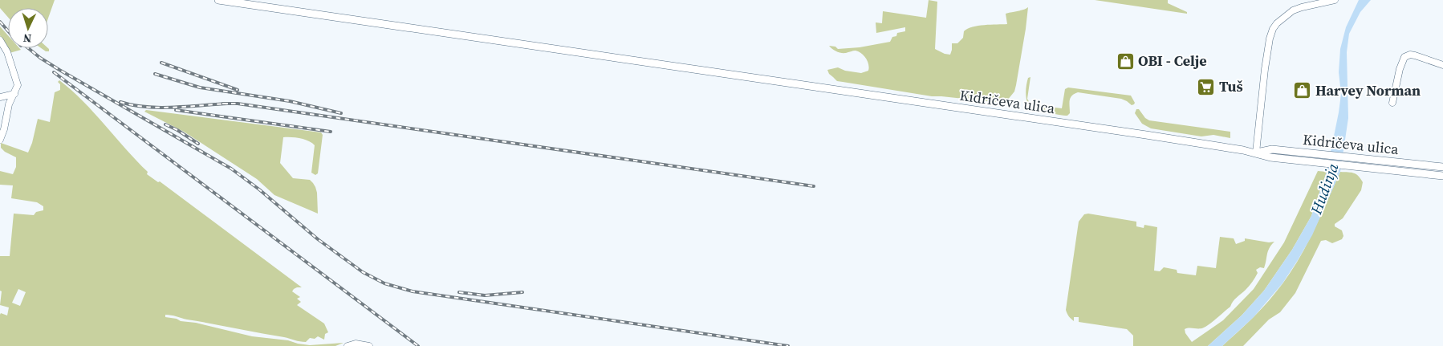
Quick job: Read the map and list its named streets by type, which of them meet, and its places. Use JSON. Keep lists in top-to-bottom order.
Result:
{
  "streets": {
    "main road": ["Kidričeva ulica"]
  },
  "water": ["Hudinja"],
  "places": {
    "shop": ["OBI - Celje", "Harvey Norman"],
    "supermarket": ["Tuš"]
  },
  "north": "bottom"
}
